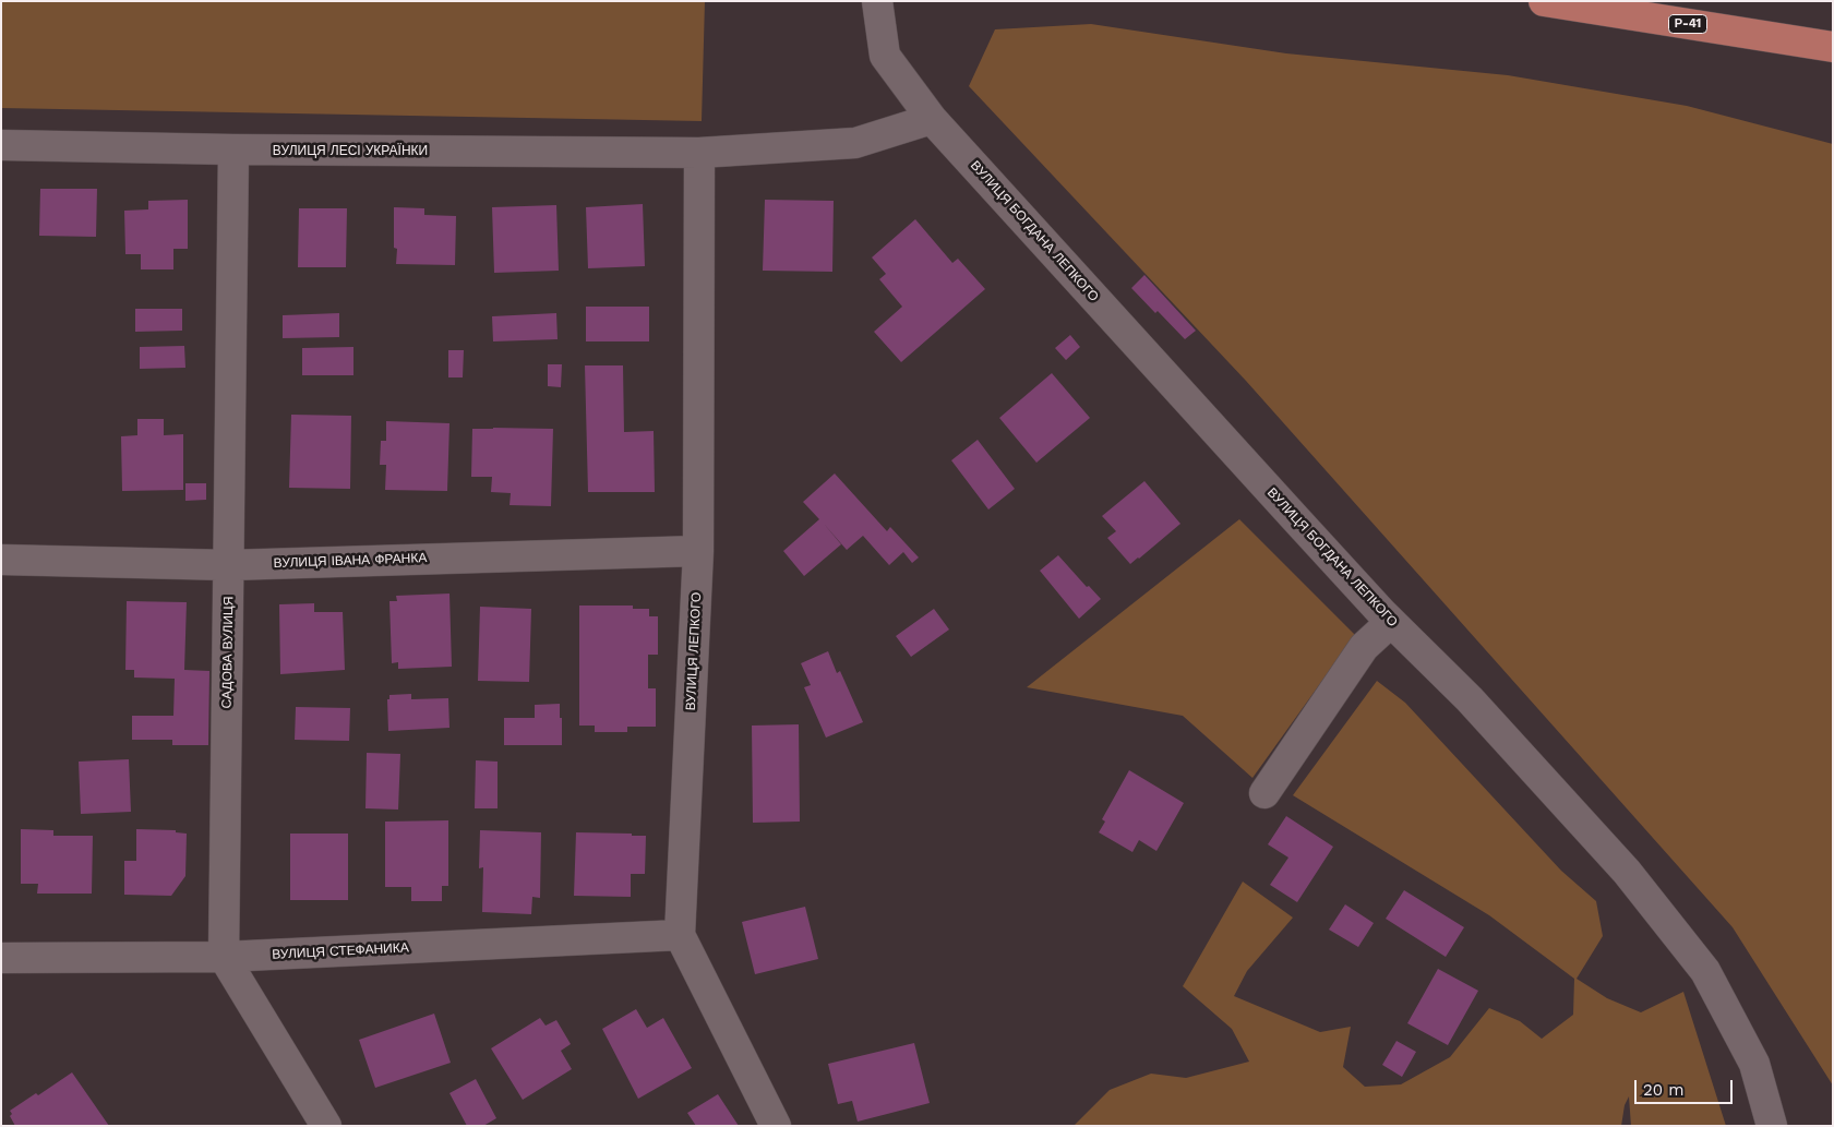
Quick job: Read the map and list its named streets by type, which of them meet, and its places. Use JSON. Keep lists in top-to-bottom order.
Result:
{
  "streets": {
    "main road": ["Р-41"],
    "street": [
      "ВУЛИЦЯ ЛЕСІ УКРАЇНКИ",
      "ВУЛИЦЯ БОГДАНА ЛЕПКОГО",
      "ВУЛИЦЯ ІВАНА ФРАНКА",
      "ВУЛИЦЯ ЛЕПКОГО",
      "САДОВА ВУЛИЦЯ",
      "ВУЛИЦЯ СТЕФАНИКА"
    ]
  },
  "crossings": [
    ["ВУЛИЦЯ ЛЕСІ УКРАЇНКИ", "ВУЛИЦЯ БОГДАНА ЛЕПКОГО"],
    ["ВУЛИЦЯ ЛЕСІ УКРАЇНКИ", "ВУЛИЦЯ ЛЕПКОГО"],
    ["ВУЛИЦЯ ЛЕСІ УКРАЇНКИ", "САДОВА ВУЛИЦЯ"],
    ["ВУЛИЦЯ ІВАНА ФРАНКА", "ВУЛИЦЯ ЛЕПКОГО"],
    ["ВУЛИЦЯ ІВАНА ФРАНКА", "САДОВА ВУЛИЦЯ"],
    ["ВУЛИЦЯ ЛЕПКОГО", "ВУЛИЦЯ СТЕФАНИКА"],
    ["САДОВА ВУЛИЦЯ", "ВУЛИЦЯ СТЕФАНИКА"]
  ],
  "scale_bar": "20 m"
}
